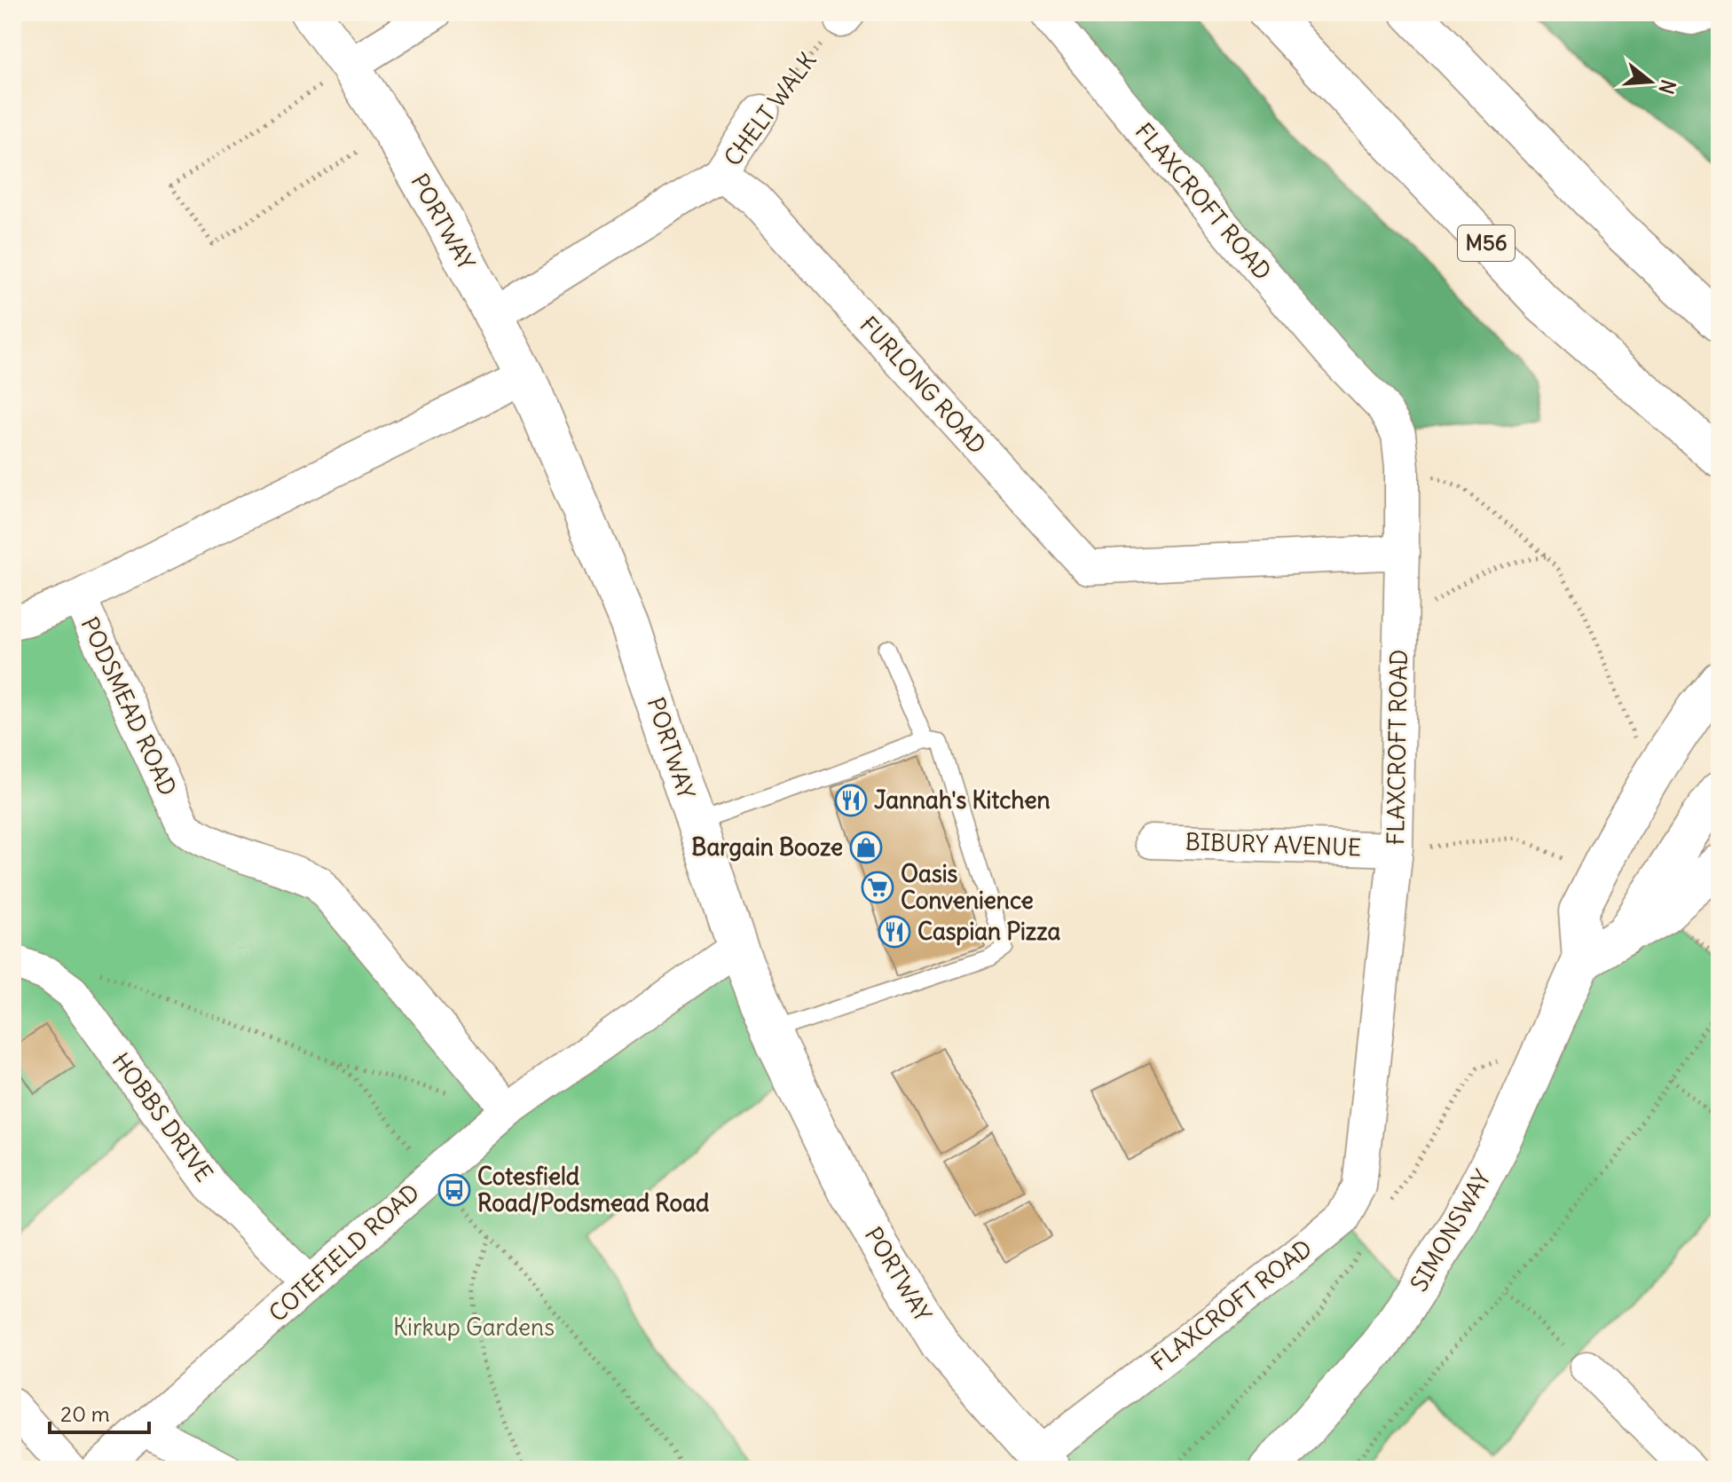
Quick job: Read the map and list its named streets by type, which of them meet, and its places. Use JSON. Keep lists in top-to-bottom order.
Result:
{
  "streets": {
    "main road": ["PORTWAY", "M56", "SIMONSWAY"],
    "street": [
      "CHELT WALK",
      "FLAXCROFT ROAD",
      "FURLONG ROAD",
      "PODSMEAD ROAD",
      "BIBURY AVENUE",
      "HOBBS DRIVE",
      "COTEFIELD ROAD"
    ]
  },
  "crossings": [
    ["CHELT WALK", "FURLONG ROAD"],
    ["FLAXCROFT ROAD", "PORTWAY"],
    ["FLAXCROFT ROAD", "FURLONG ROAD"],
    ["FLAXCROFT ROAD", "BIBURY AVENUE"],
    ["PORTWAY", "PODSMEAD ROAD"],
    ["PORTWAY", "COTEFIELD ROAD"],
    ["PODSMEAD ROAD", "COTEFIELD ROAD"],
    ["HOBBS DRIVE", "COTEFIELD ROAD"]
  ],
  "parks": ["Kirkup Gardens"],
  "places": {
    "restaurant": ["Jannah's Kitchen", "Caspian Pizza"],
    "shop": ["Bargain Booze"],
    "supermarket": ["Oasis Convenience"],
    "bus stop": ["Cotesfield Road/Podsmead Road"]
  },
  "scale_bar": "20 m",
  "north": "right"
}
